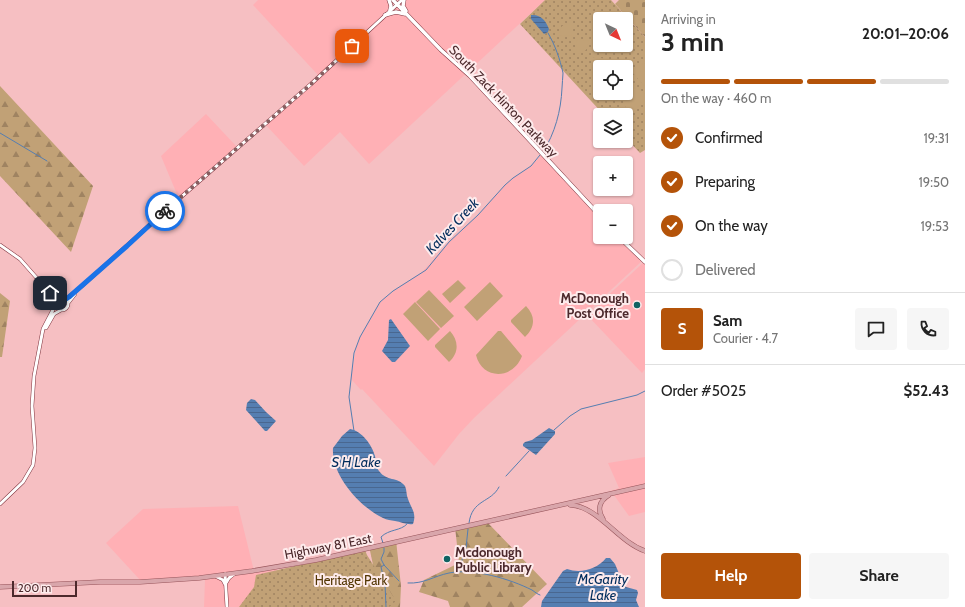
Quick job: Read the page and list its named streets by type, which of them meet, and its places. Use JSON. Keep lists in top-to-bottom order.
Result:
{
  "streets": {
    "main road": ["South Zack Hinton Parkway", "Highway 81 East"]
  },
  "water": ["Kalves Creek", "S H Lake", "McGarity Lake"],
  "parks": ["Heritage Park"],
  "places": ["McDonough Post Office", "Mcdonough Public Library"],
  "scale_bar": "200 m",
  "north": "bottom right",
  "page": {
    "heading": ["3 min", "Arriving in", "20:01–20:06"],
    "panel": [
      "Sam",
      "Courier · 4.7",
      "Order #5025",
      "$52.43"
    ],
    "map_buttons": ["+", "−"],
    "bar": "On the way · 460 m",
    "list": [
      ["Confirmed", "19:31"],
      ["Preparing", "19:50"],
      ["On the way", "19:53"],
      "Delivered"
    ],
    "round": "S",
    "buttons": ["Help", "Share"],
    "scale": "200 m"
  }
}
